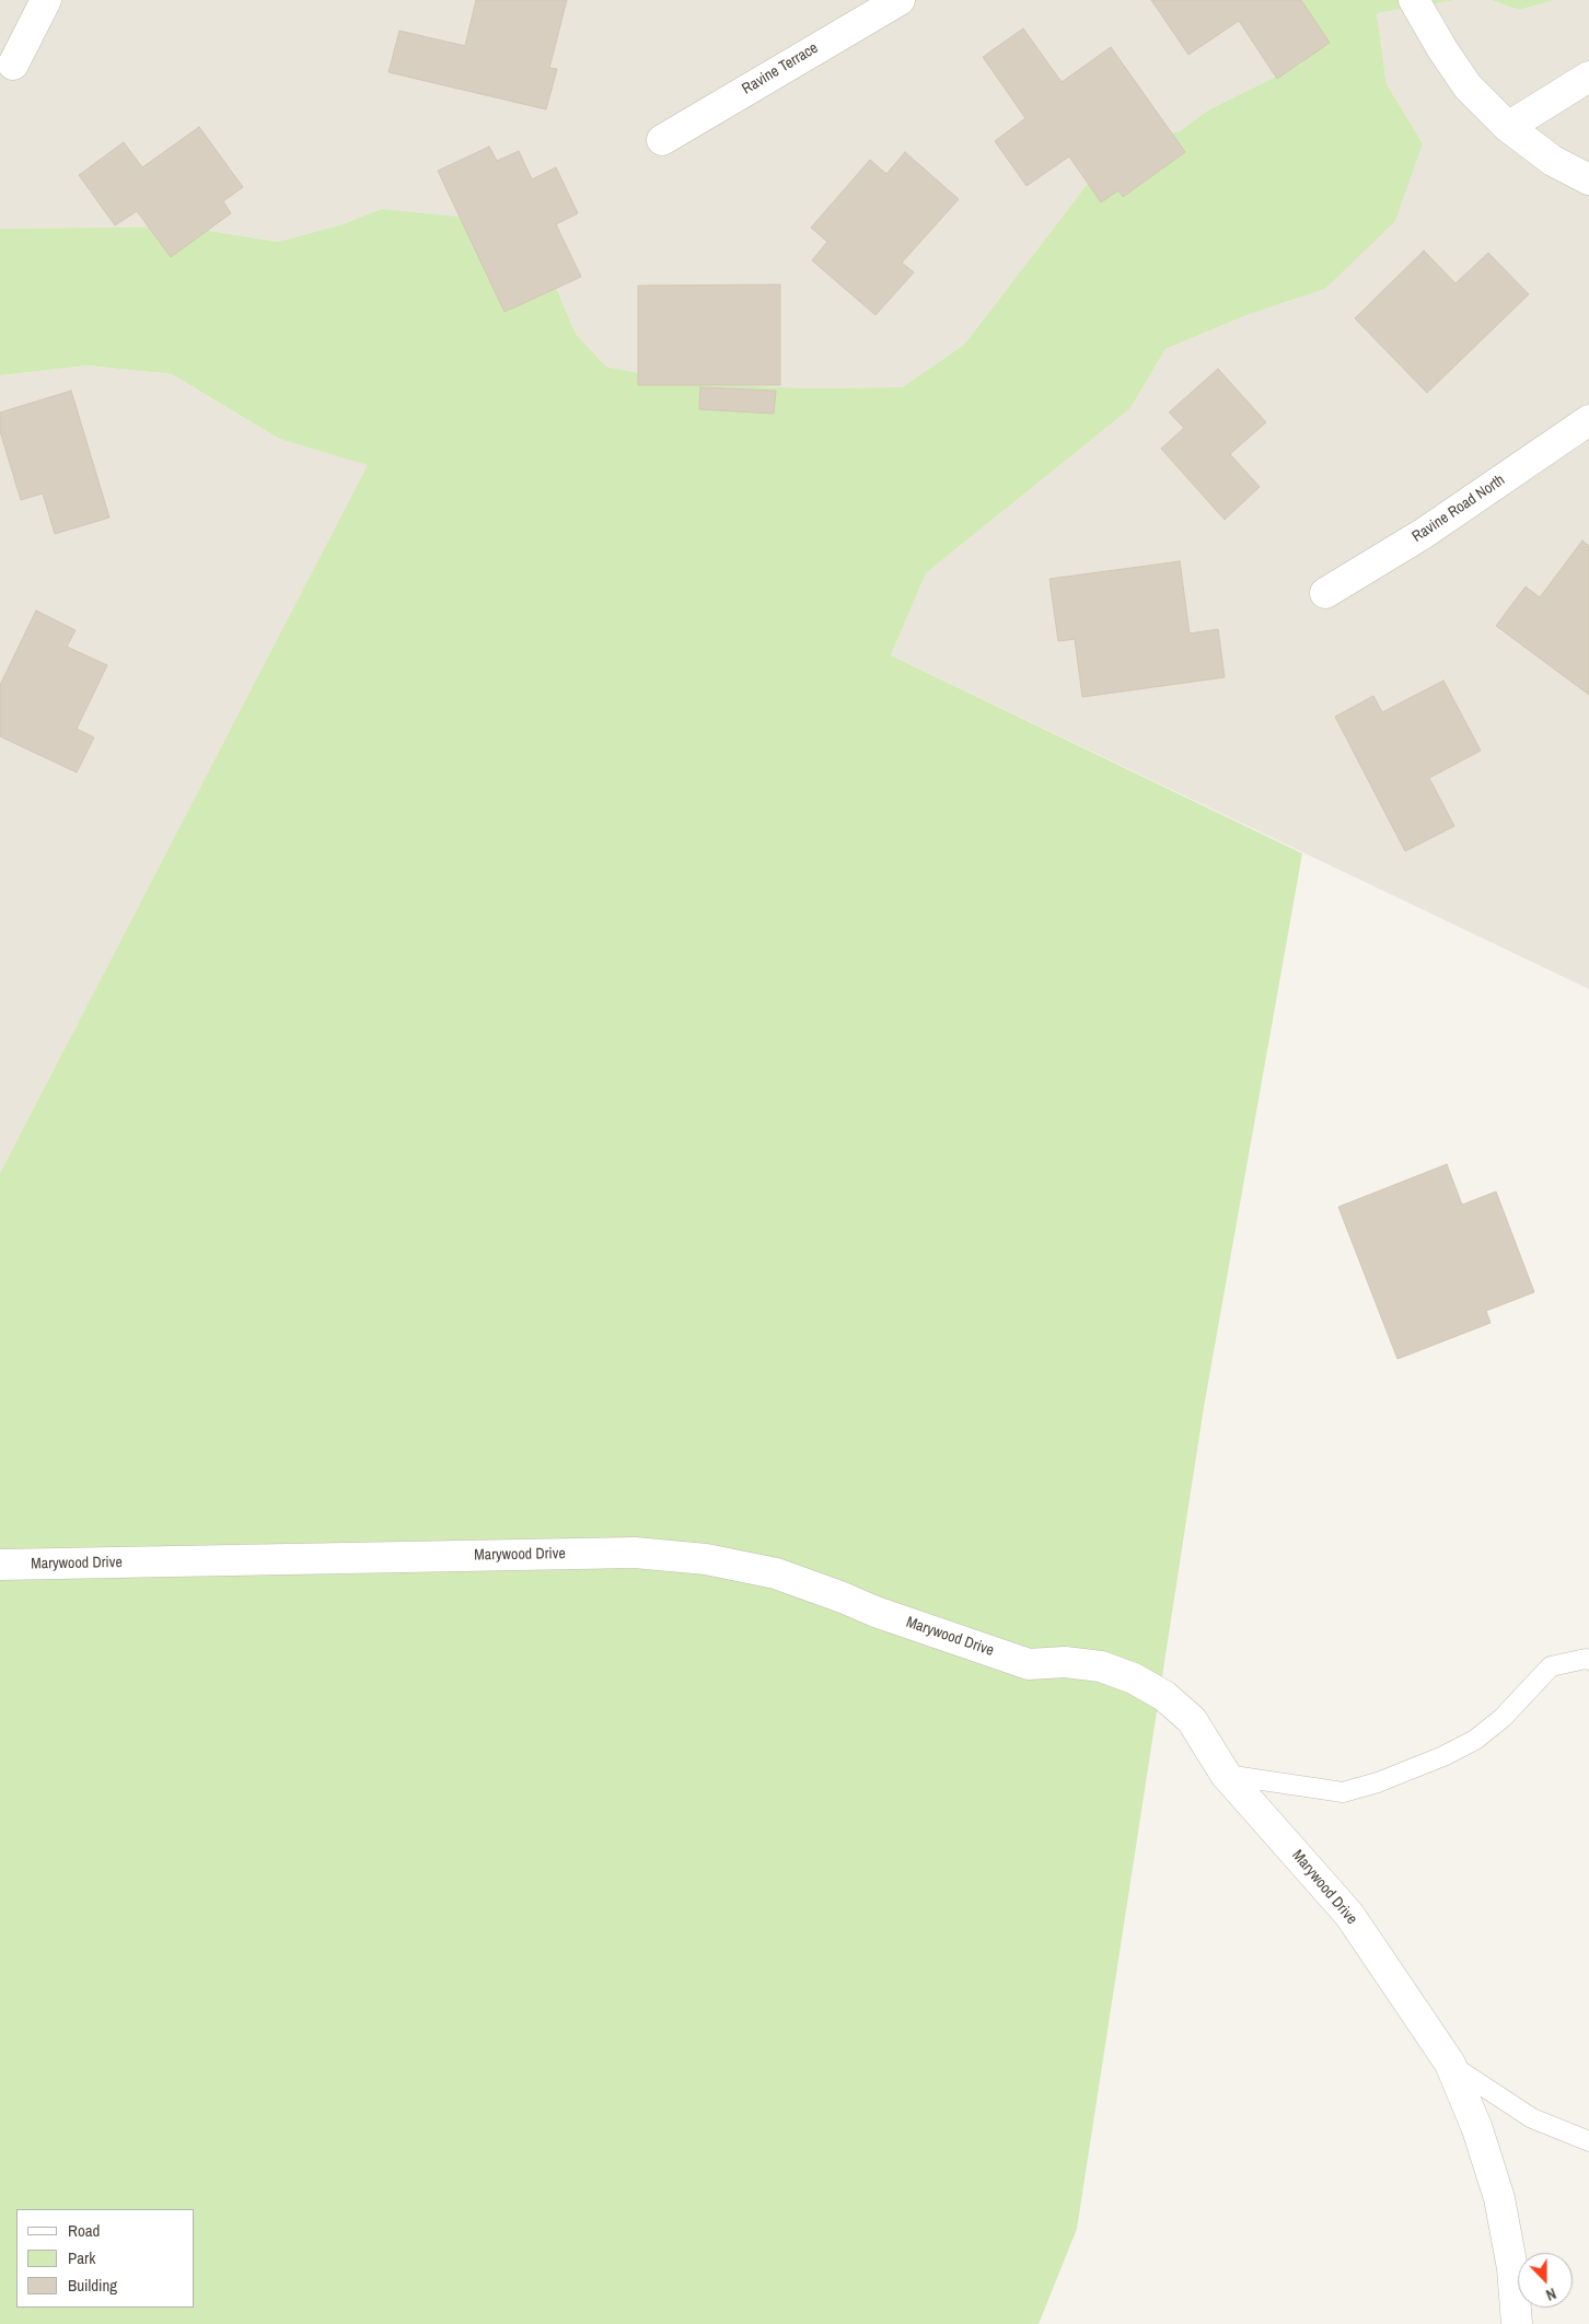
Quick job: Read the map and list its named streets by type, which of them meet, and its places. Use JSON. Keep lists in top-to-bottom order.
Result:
{
  "streets": {
    "street": ["Ravine Terrace", "Ravine Road North", "Marywood Drive"]
  },
  "legend": ["Road", "Park", "Building"],
  "north": "bottom"
}
